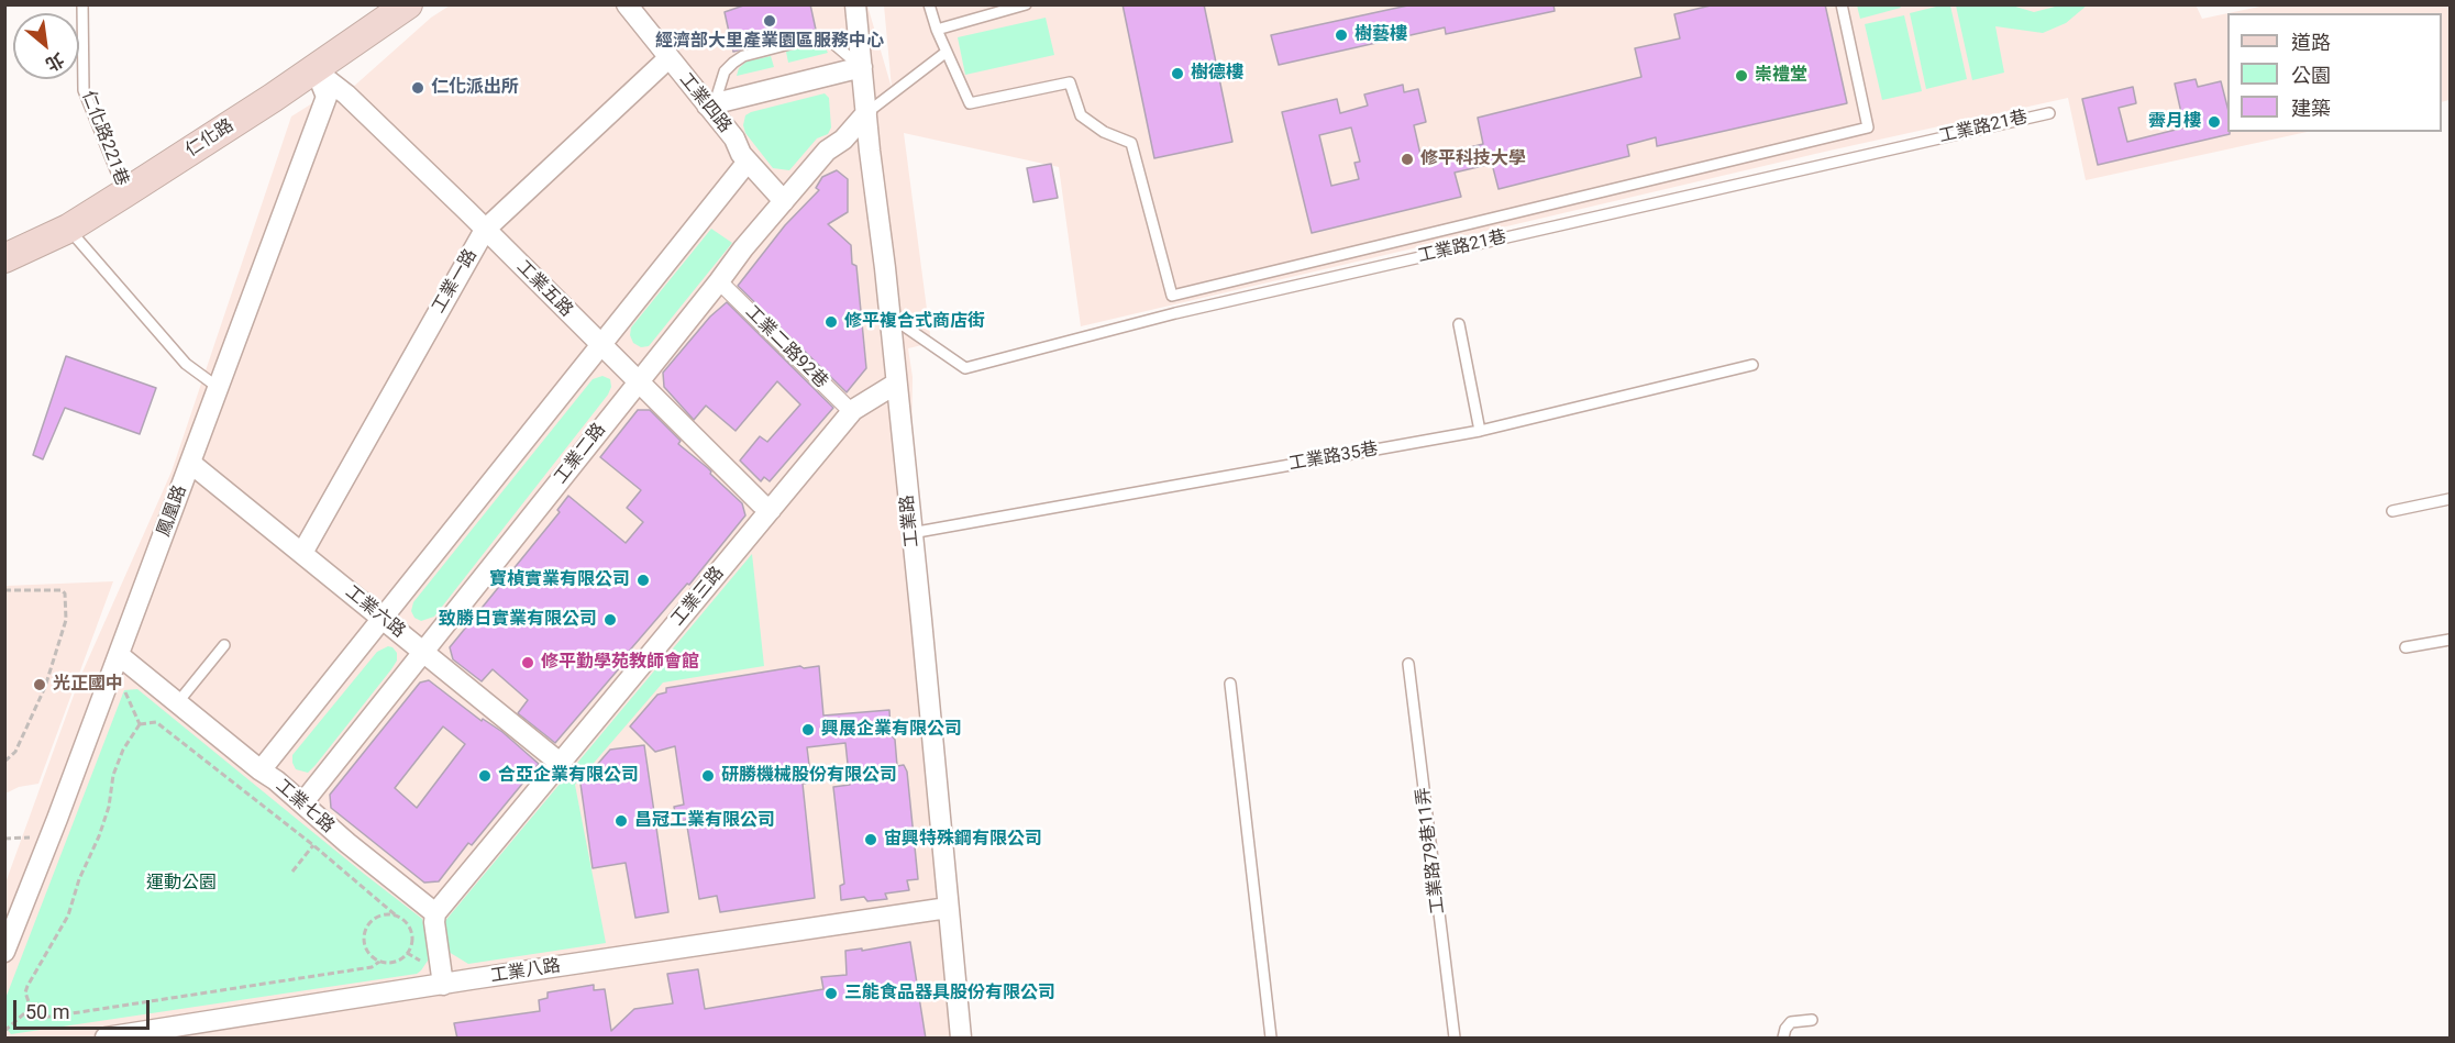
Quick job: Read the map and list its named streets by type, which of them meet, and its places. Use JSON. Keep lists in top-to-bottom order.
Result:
{
  "streets": {
    "main road": ["仁化路"],
    "street": [
      "工業四路",
      "工業一路",
      "工業五路",
      "工業二路92巷",
      "工業二路",
      "鳳凰路",
      "工業路",
      "工業三路",
      "工業六路",
      "工業七路",
      "工業八路"
    ],
    "lane": [
      "工業路21巷",
      "仁化路221巷",
      "工業路35巷",
      "工業路79巷11弄"
    ]
  },
  "crossings": [
    ["工業四路", "工業一路"],
    ["工業四路", "工業二路"],
    ["工業路21巷", "工業路"],
    ["仁化路221巷", "仁化路"],
    ["仁化路", "工業五路"],
    ["仁化路", "鳳凰路"],
    ["工業一路", "工業五路"],
    ["工業一路", "工業六路"],
    ["工業五路", "工業二路"],
    ["工業五路", "鳳凰路"],
    ["工業五路", "工業三路"],
    ["工業二路92巷", "工業二路"],
    ["工業二路92巷", "工業三路"],
    ["工業二路", "工業路"],
    ["工業二路", "工業六路"],
    ["工業二路", "工業七路"],
    ["工業路35巷", "工業路"],
    ["鳳凰路", "工業六路"],
    ["鳳凰路", "工業七路"],
    ["工業路", "工業三路"],
    ["工業路", "工業八路"],
    ["工業三路", "工業六路"],
    ["工業三路", "工業七路"]
  ],
  "parks": ["運動公園"],
  "places": [
    "經濟部大里產業園區服務中心",
    "樹藝樓",
    "樹德樓",
    "崇禮堂",
    "仁化派出所",
    "霽月樓",
    "修平科技大學",
    "修平複合式商店街",
    "寶楨實業有限公司",
    "致勝日實業有限公司",
    "修平勤學苑教師會館",
    "光正國中",
    "興展企業有限公司",
    "合亞企業有限公司",
    "研勝機械股份有限公司",
    "昌冠工業有限公司",
    "宙興特殊鋼有限公司",
    "三能食品器具股份有限公司"
  ],
  "legend": ["道路", "公園", "建築"],
  "scale_bar": "50 m",
  "north": "bottom right"
}
